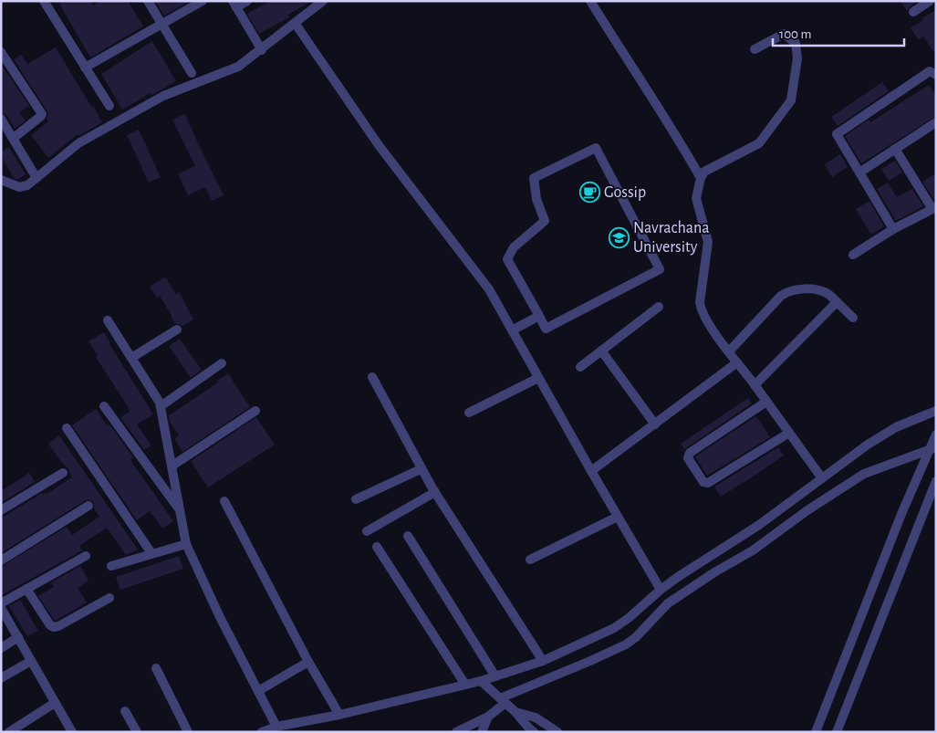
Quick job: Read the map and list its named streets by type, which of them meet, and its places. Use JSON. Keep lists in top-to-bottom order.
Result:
{
  "places": {
    "cafe": ["Gossip"],
    "school or university": ["Navrachana University"]
  },
  "scale_bar": "100 m"
}
